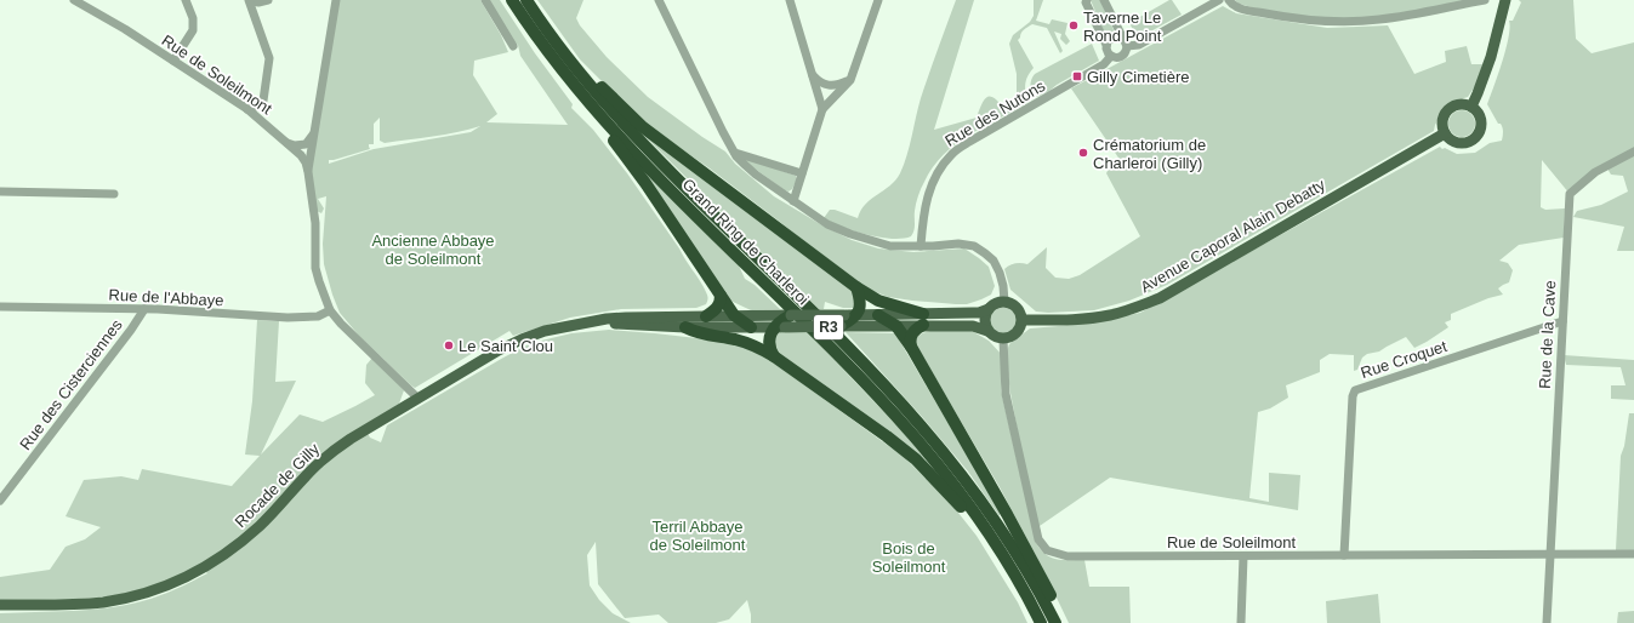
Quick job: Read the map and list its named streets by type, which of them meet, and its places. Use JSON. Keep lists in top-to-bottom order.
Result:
{
  "streets": {
    "highway": ["Grand Ring de Charleroi", "R3"],
    "main road": ["Avenue Caporal Alain Debatty", "Rocade de Gilly"],
    "street": [
      "Rue de Soleilmont",
      "Rue des Nutons",
      "Rue de l'Abbaye",
      "Rue de la Cave",
      "Rue Croquet",
      "Rue des Cisterciennes"
    ]
  },
  "crossings": [
    ["Rue de Soleilmont", "Avenue Caporal Alain Debatty"],
    ["Rue de Soleilmont", "Rue de l'Abbaye"],
    ["Rue de Soleilmont", "Rue de la Cave"],
    ["Rue de Soleilmont", "Rue Croquet"],
    ["Rue de l'Abbaye", "Rue des Cisterciennes"],
    ["Rue de la Cave", "Rue Croquet"]
  ],
  "parks": ["Ancienne Abbaye de Soleilmont", "Terril Abbaye de Soleilmont", "Bois de Soleilmont"],
  "places": {
    "other": ["Taverne Le Rond Point", "Crématorium de Charleroi (Gilly)", "Le Saint Clou"],
    "transit": ["Gilly Cimetière"]
  }
}
